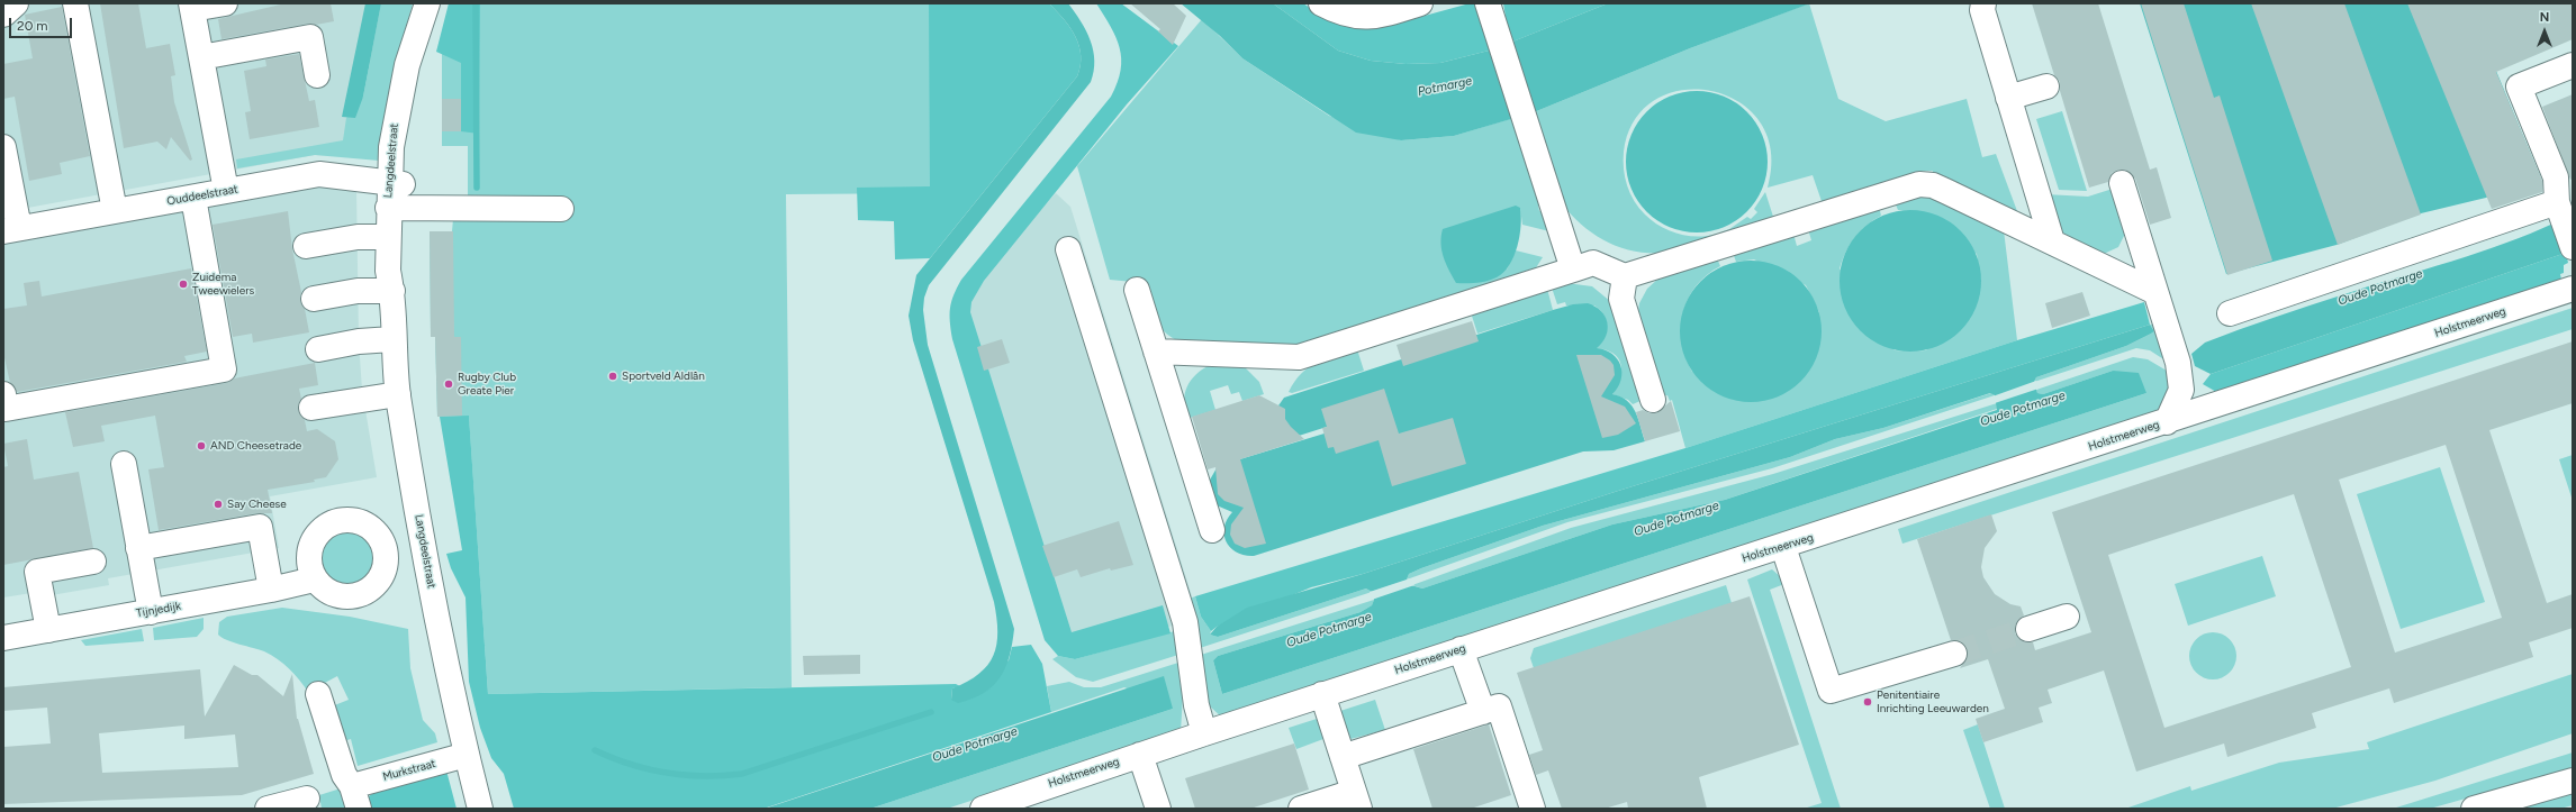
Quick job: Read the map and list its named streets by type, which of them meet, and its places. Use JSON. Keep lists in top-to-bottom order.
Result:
{
  "streets": {
    "street": [
      "Langdeelstraat",
      "Ouddeelstraat",
      "Holstmeerweg",
      "Tijnjedijk",
      "Murkstraat"
    ]
  },
  "crossings": [
    ["Langdeelstraat", "Ouddeelstraat"],
    ["Langdeelstraat", "Murkstraat"]
  ],
  "water": ["Potmarge", "Oude Potmarge"],
  "places": [
    "Zuidema Tweewielers",
    "Sportveld Aldlân",
    "Rugby Club Greate Pier",
    "AND Cheesetrade",
    "Say Cheese",
    "Penitentiaire Inrichting Leeuwarden"
  ],
  "scale_bar": "20 m",
  "north": "top"
}
